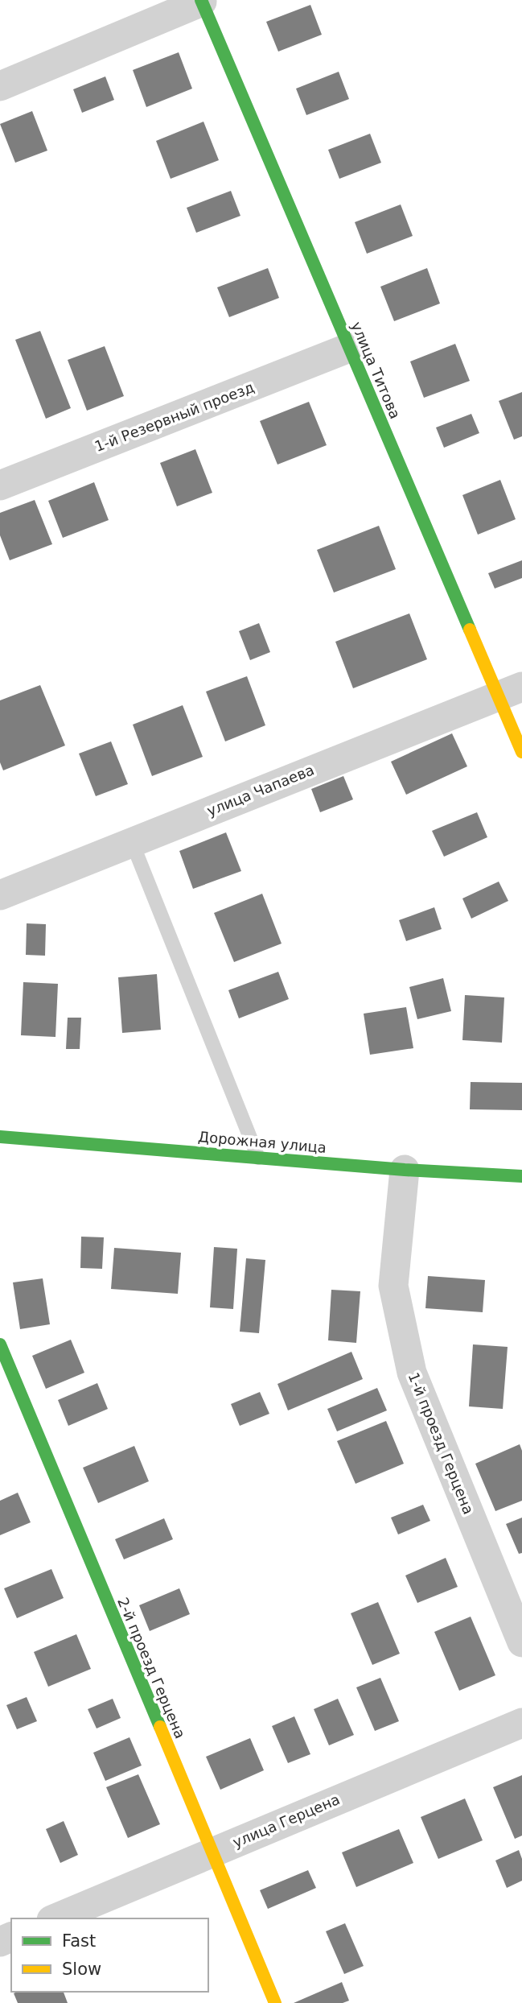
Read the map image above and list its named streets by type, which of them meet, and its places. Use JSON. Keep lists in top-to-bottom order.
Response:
{
  "streets": {
    "street": [
      "улица Титова",
      "1-й Резервный проезд",
      "улица Чапаева",
      "Дорожная улица",
      "1-й проезд Герцена",
      "2-й проезд Герцена",
      "улица Герцена"
    ]
  },
  "crossings": [
    ["улица Титова", "1-й Резервный проезд"],
    ["улица Титова", "улица Чапаева"],
    ["Дорожная улица", "1-й проезд Герцена"],
    ["2-й проезд Герцена", "улица Герцена"]
  ],
  "legend": ["Fast", "Slow"]
}
